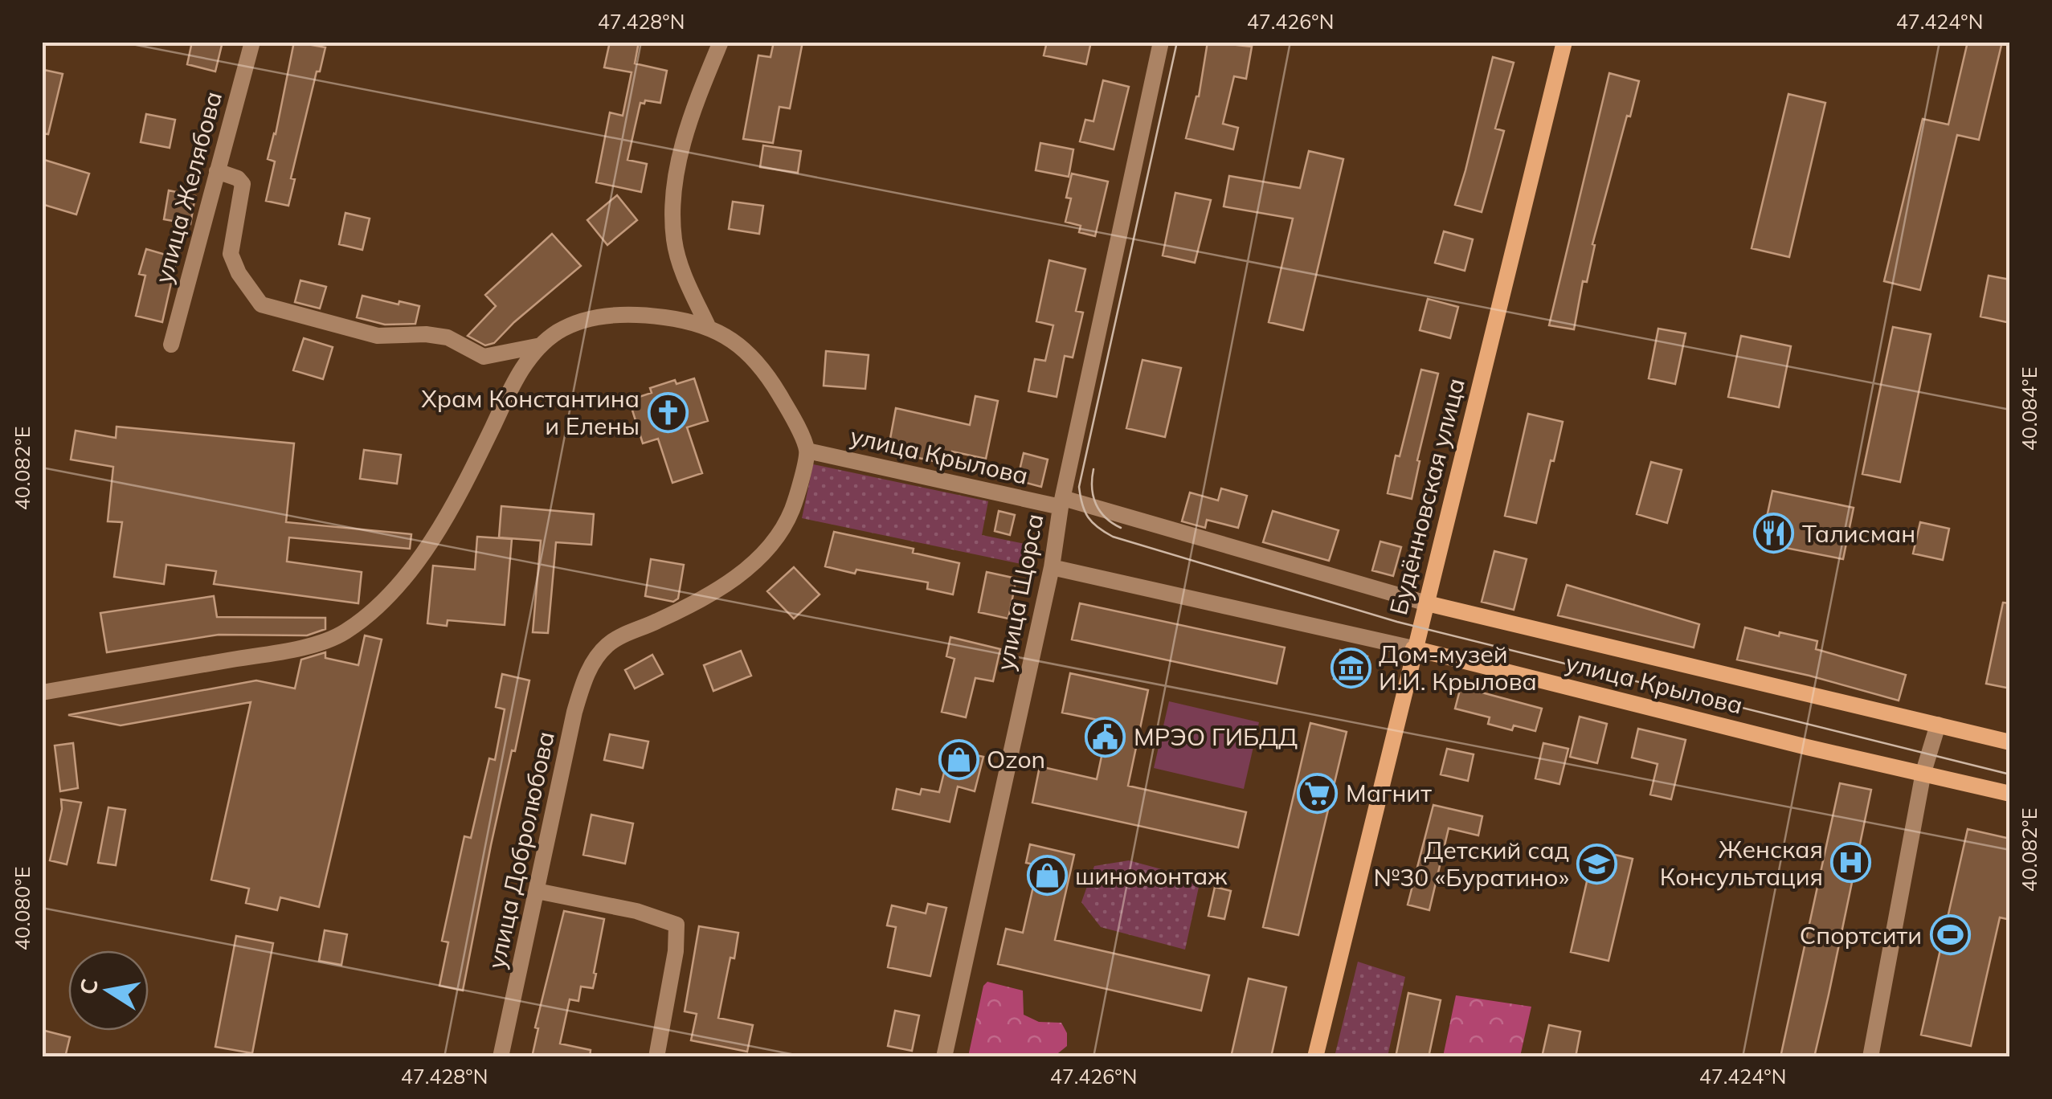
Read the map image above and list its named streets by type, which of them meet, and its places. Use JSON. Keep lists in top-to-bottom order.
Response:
{
  "streets": {
    "street": [
      "улица Желябова",
      "улица Крылова",
      "Будённовская улица",
      "улица Щорса",
      "улица Добролюбова"
    ]
  },
  "crossings": [
    ["улица Крылова", "Будённовская улица"],
    ["улица Крылова", "улица Щорса"],
    ["улица Крылова", "улица Добролюбова"]
  ],
  "places": {
    "church": ["Храм Константина и Елены"],
    "restaurant": ["Талисман"],
    "museum": ["Дом-музей И.И. Крылова"],
    "public building": ["МРЭО ГИБДД"],
    "shop": ["Ozon", "шиномонтаж"],
    "supermarket": ["Магнит"],
    "hospital": ["Женская Консультация"],
    "school or university": ["Детский сад №30 «Буратино»"],
    "sports": ["Спортсити"]
  },
  "north": "left",
  "coordinates": [
    "47.428°N",
    "47.426°N",
    "47.424°N",
    "40.084°E",
    "40.082°E",
    "40.080°E"
  ]
}
